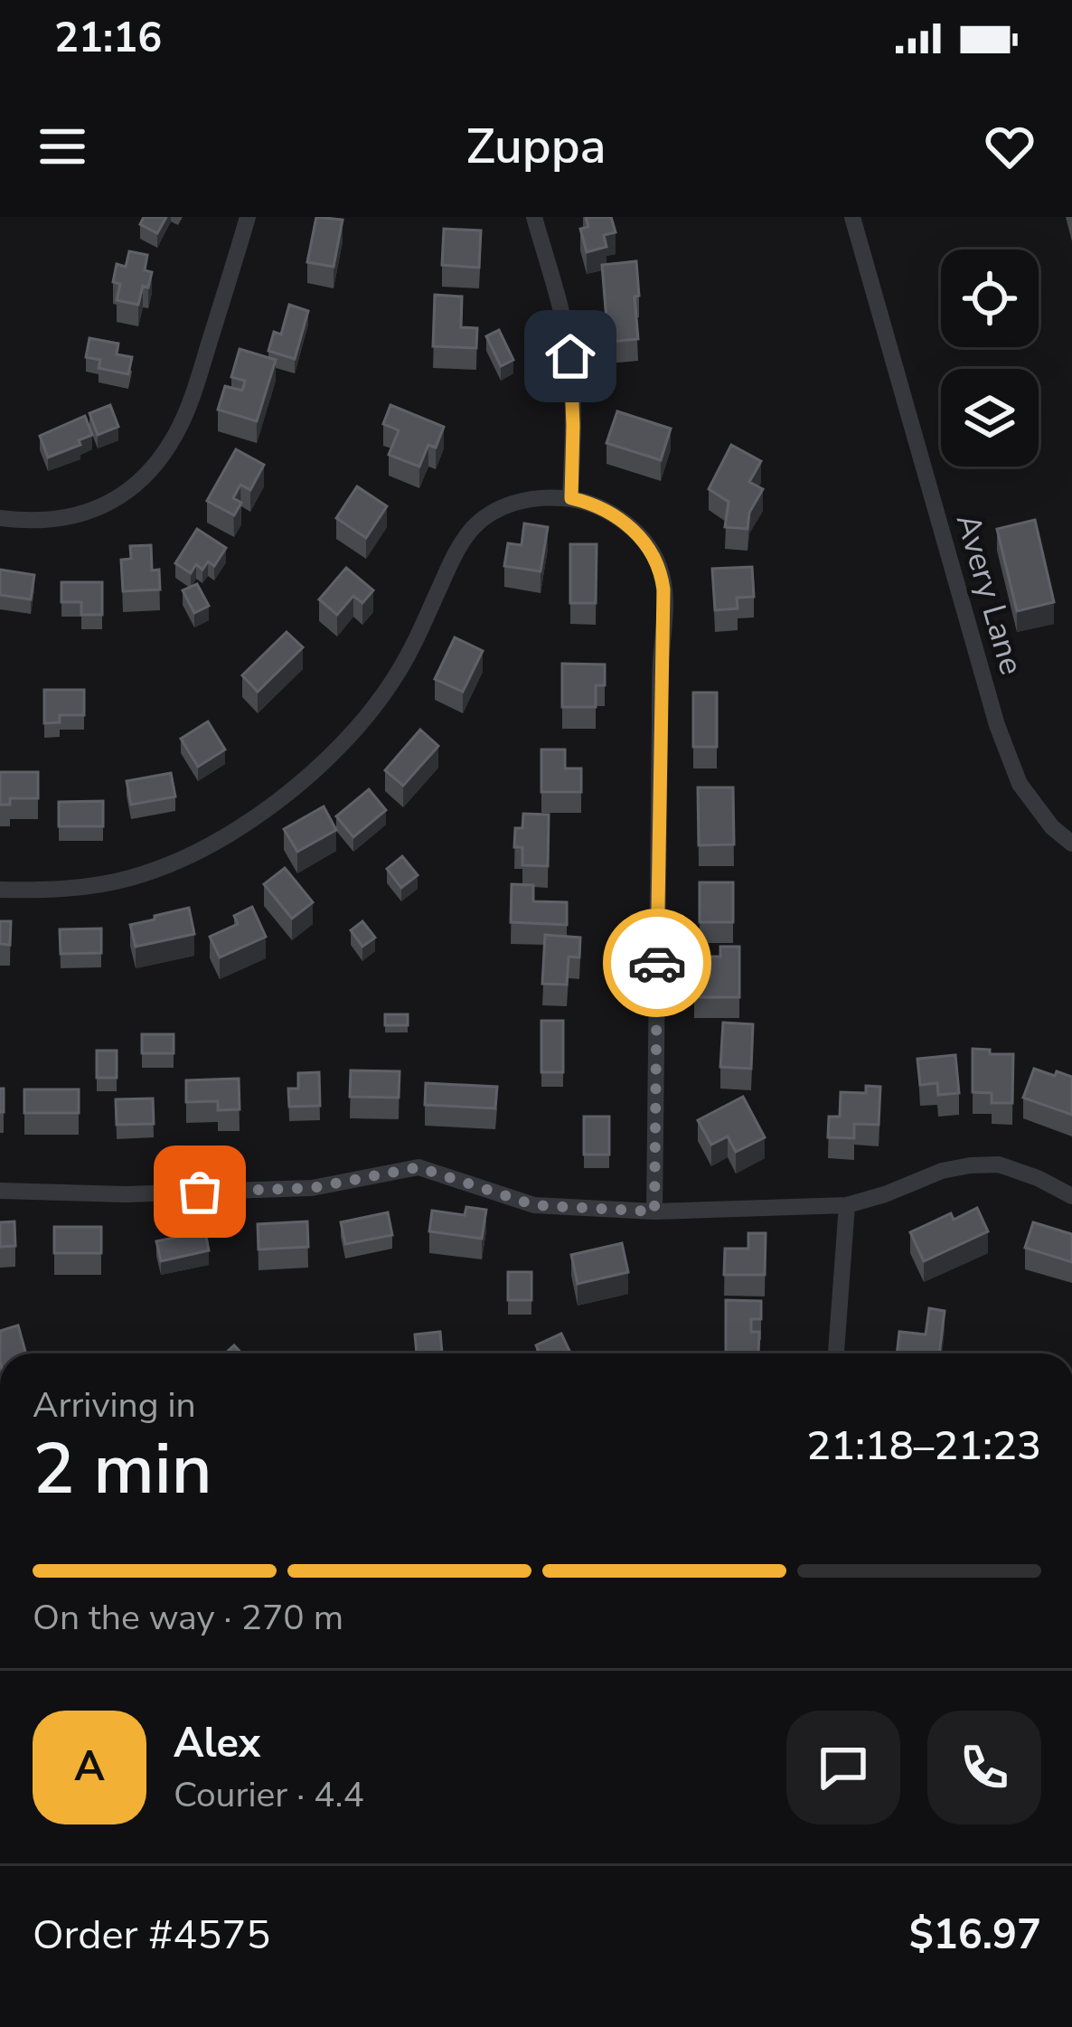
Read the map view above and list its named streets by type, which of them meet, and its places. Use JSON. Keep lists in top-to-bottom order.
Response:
{
  "streets": {
    "street": ["Avery Lane"]
  },
  "page": {
    "status": "21:16",
    "header": "Zuppa",
    "heading": ["2 min", "Arriving in", "21:18–21:23"],
    "panel": [
      "Alex",
      "Courier · 4.4",
      "Order #4575",
      "$16.97"
    ],
    "bar": "On the way · 270 m",
    "round": "A"
  }
}
